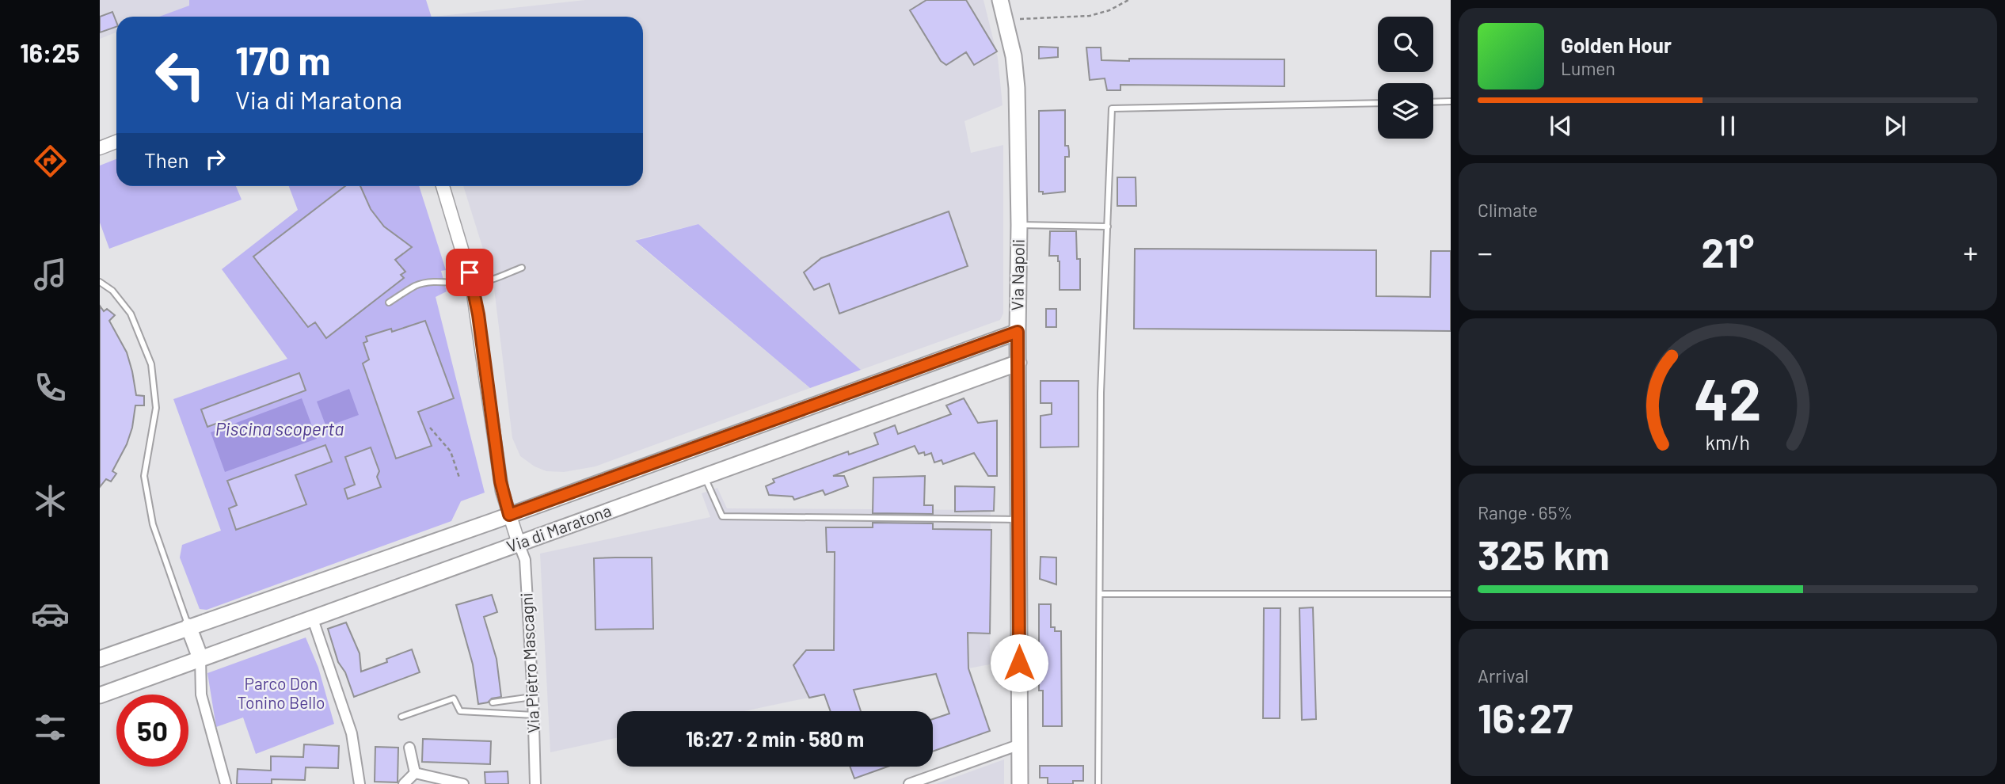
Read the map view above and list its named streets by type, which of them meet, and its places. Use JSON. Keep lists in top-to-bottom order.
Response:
{
  "streets": {
    "main road": ["Via Napoli", "Via di Maratona"],
    "street": ["Via Pietro Mascagni"]
  },
  "crossings": [
    ["Via Napoli", "Via di Maratona"],
    ["Via di Maratona", "Via Pietro Mascagni"]
  ],
  "water": ["Piscina scoperta"],
  "parks": ["Parco Don Tonino Bello"],
  "page": {
    "tabs": "16:25",
    "turn": ["170 m", "Via di Maratona"],
    "song": ["Golden Hour", "Lumen"],
    "then": "Then",
    "tile": [
      "Climate",
      ["Range · 65%", "325 km"],
      ["Arrival", "16:27"]
    ],
    "heat": ["−", "21°", "+"],
    "limit": "50",
    "trip": "16:27 · 2 min · 580 m",
    "gauge": ["42", "km/h"]
  }
}
